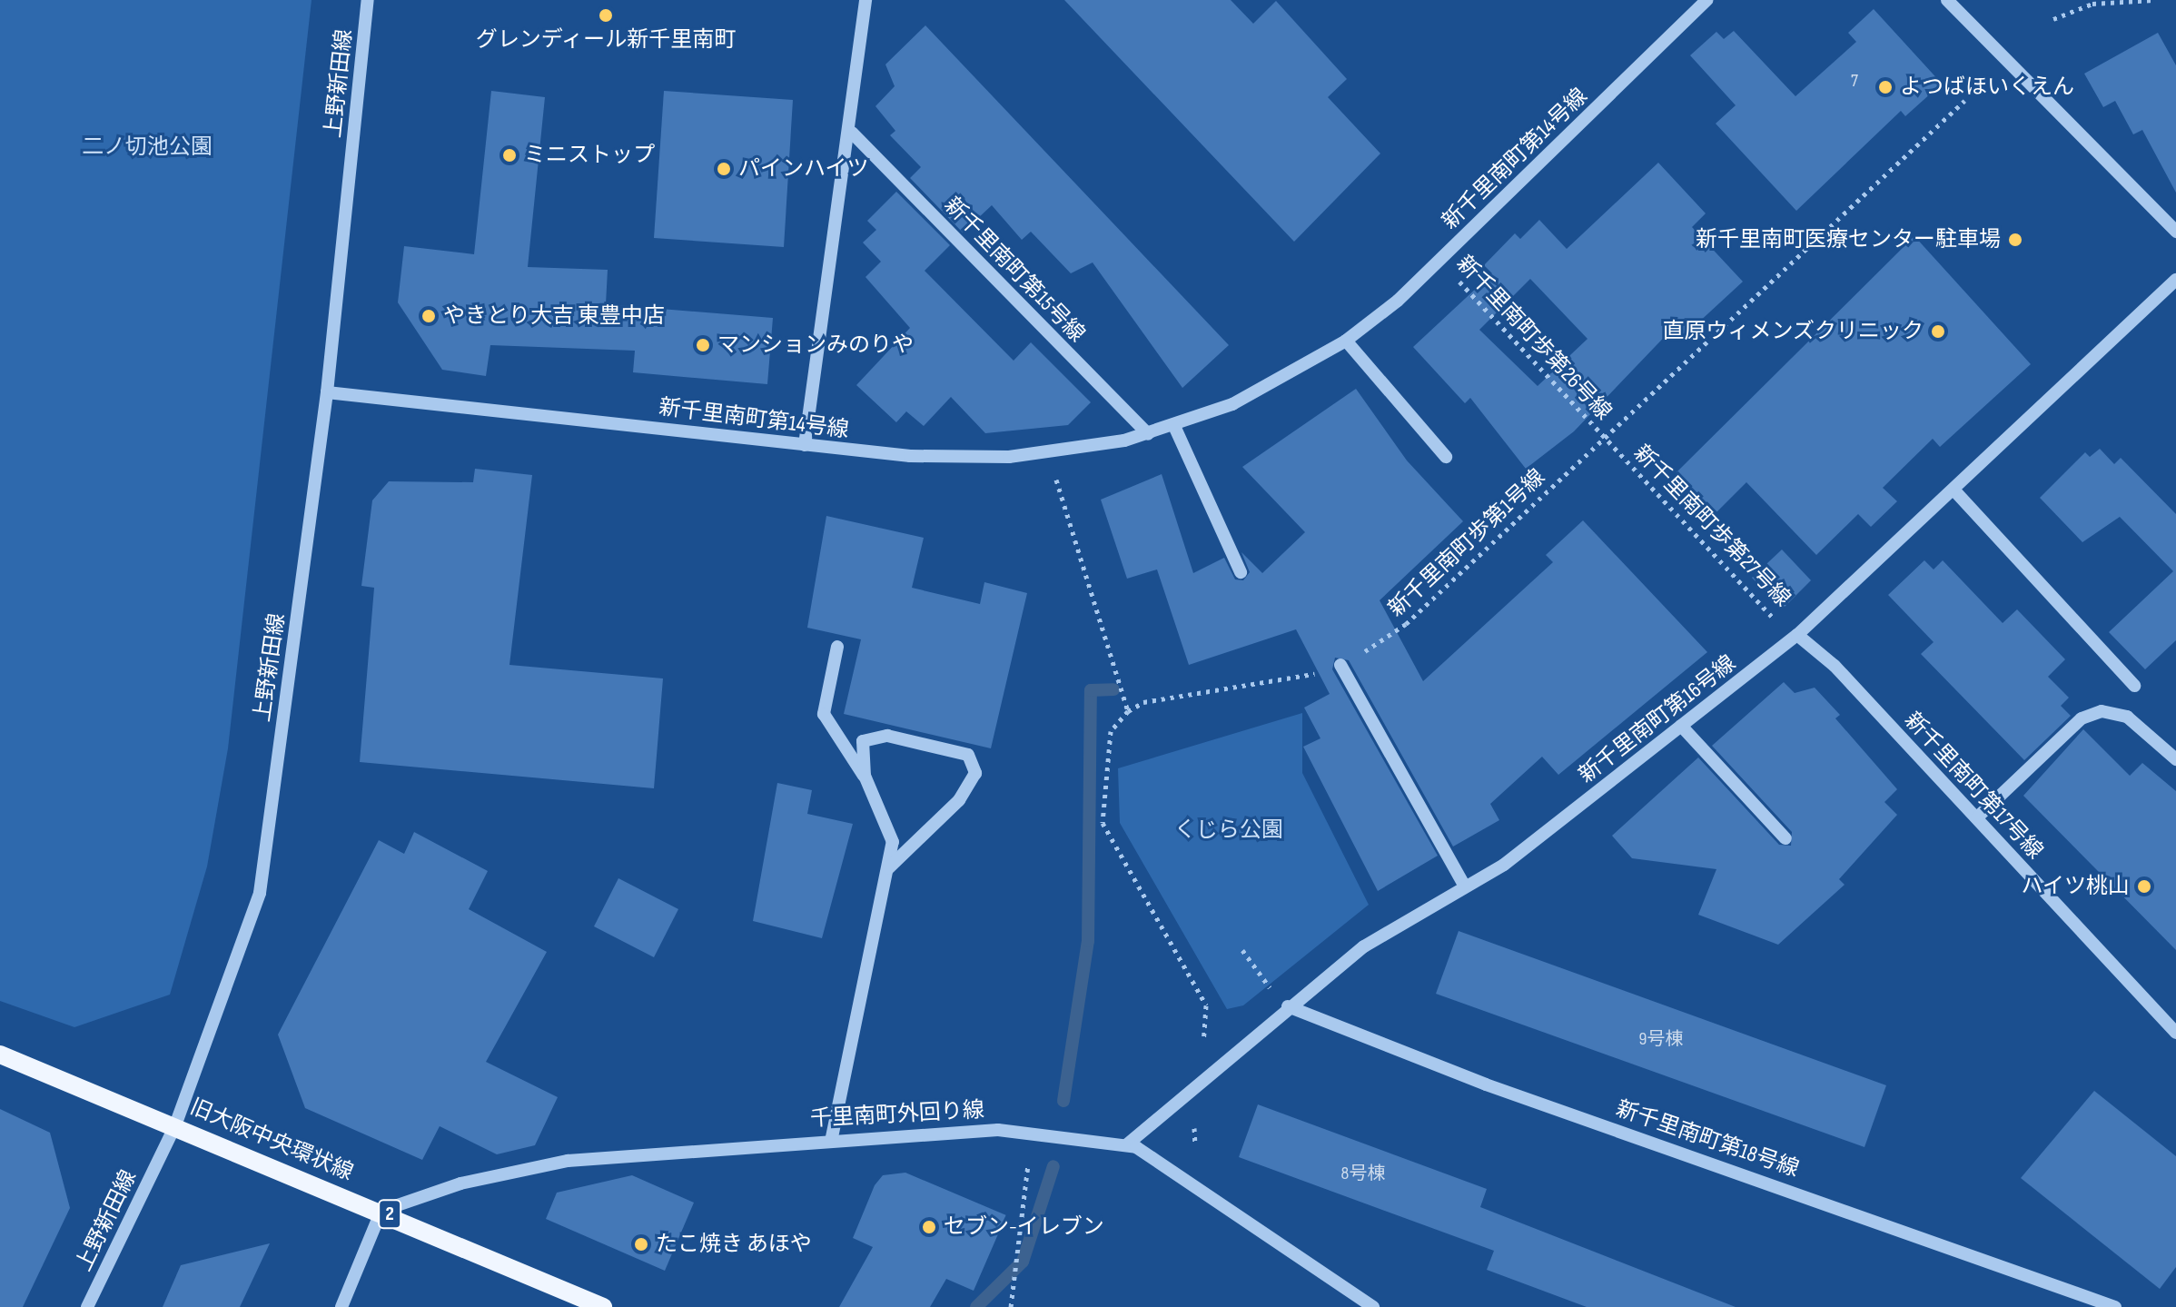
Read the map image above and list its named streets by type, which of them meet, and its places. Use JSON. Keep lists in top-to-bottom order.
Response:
{
  "streets": {
    "main road": ["旧大阪中央環状線", "2"],
    "street": [
      "上野新田線",
      "新千里南町第14号線",
      "新千里南町第15号線",
      "新千里南町第16号線",
      "新千里南町第17号線",
      "千里南町外回り線",
      "新千里南町第18号線"
    ],
    "path": ["新千里南町歩第26号線", "新千里南町歩第27号線", "新千里南町歩第1号線"]
  },
  "crossings": [
    ["上野新田線", "新千里南町第14号線"],
    ["上野新田線", "旧大阪中央環状線"],
    ["新千里南町第14号線", "新千里南町第15号線"],
    ["新千里南町第14号線", "新千里南町歩第26号線"],
    ["新千里南町歩第26号線", "新千里南町歩第27号線"],
    ["新千里南町歩第26号線", "新千里南町歩第1号線"],
    ["新千里南町歩第27号線", "新千里南町歩第1号線"],
    ["新千里南町歩第27号線", "新千里南町第16号線"],
    ["新千里南町歩第27号線", "新千里南町第17号線"],
    ["新千里南町第16号線", "新千里南町第17号線"],
    ["新千里南町第16号線", "千里南町外回り線"],
    ["新千里南町第16号線", "新千里南町第18号線"],
    ["千里南町外回り線", "旧大阪中央環状線"]
  ],
  "parks": ["二ノ切池公園", "くじら公園"],
  "places": [
    "グレンディール新千里南町",
    "よつばほいくえん",
    "ミニストップ",
    "パインハイツ",
    "新千里南町医療センター駐車場",
    "やきとり大吉 東豊中店",
    "直原ウィメンズクリニック",
    "マンションみのりや",
    "ハイツ桃山",
    "セブン-イレブン",
    "たこ焼き あほや"
  ],
  "house_numbers": ["7", "9号棟", "8号棟"]
}
